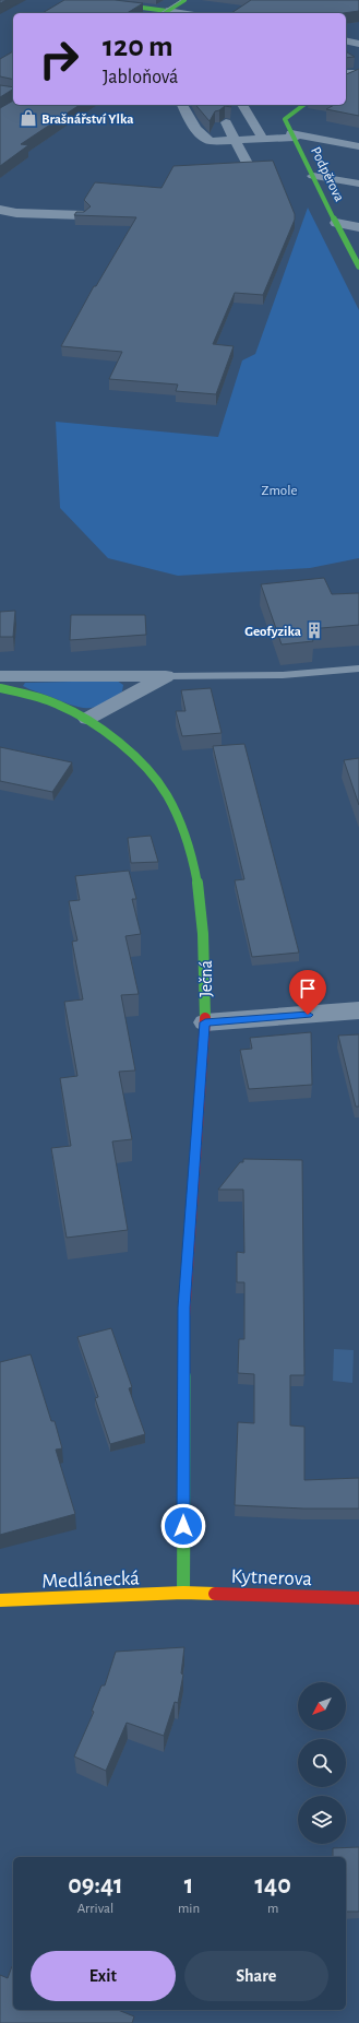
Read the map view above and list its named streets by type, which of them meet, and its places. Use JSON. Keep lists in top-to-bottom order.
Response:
{
  "streets": {
    "street": [
      "Podpěrova",
      "Ječná",
      "Kytnerova",
      "Medlánecká"
    ]
  },
  "crossings": [
    ["Ječná", "Kytnerova"],
    ["Ječná", "Medlánecká"],
    ["Kytnerova", "Medlánecká"]
  ],
  "parks": ["Zmole"],
  "places": {
    "shop": ["Brašnářství Ylka"],
    "building": ["Geofyzika"]
  },
  "north": "bottom left",
  "page": {
    "turn": ["120 m", "Jabloňová"],
    "eta": [
      "09:41",
      "Arrival",
      "1",
      "min",
      "140",
      "m"
    ],
    "buttons": ["Exit", "Share"]
  }
}
